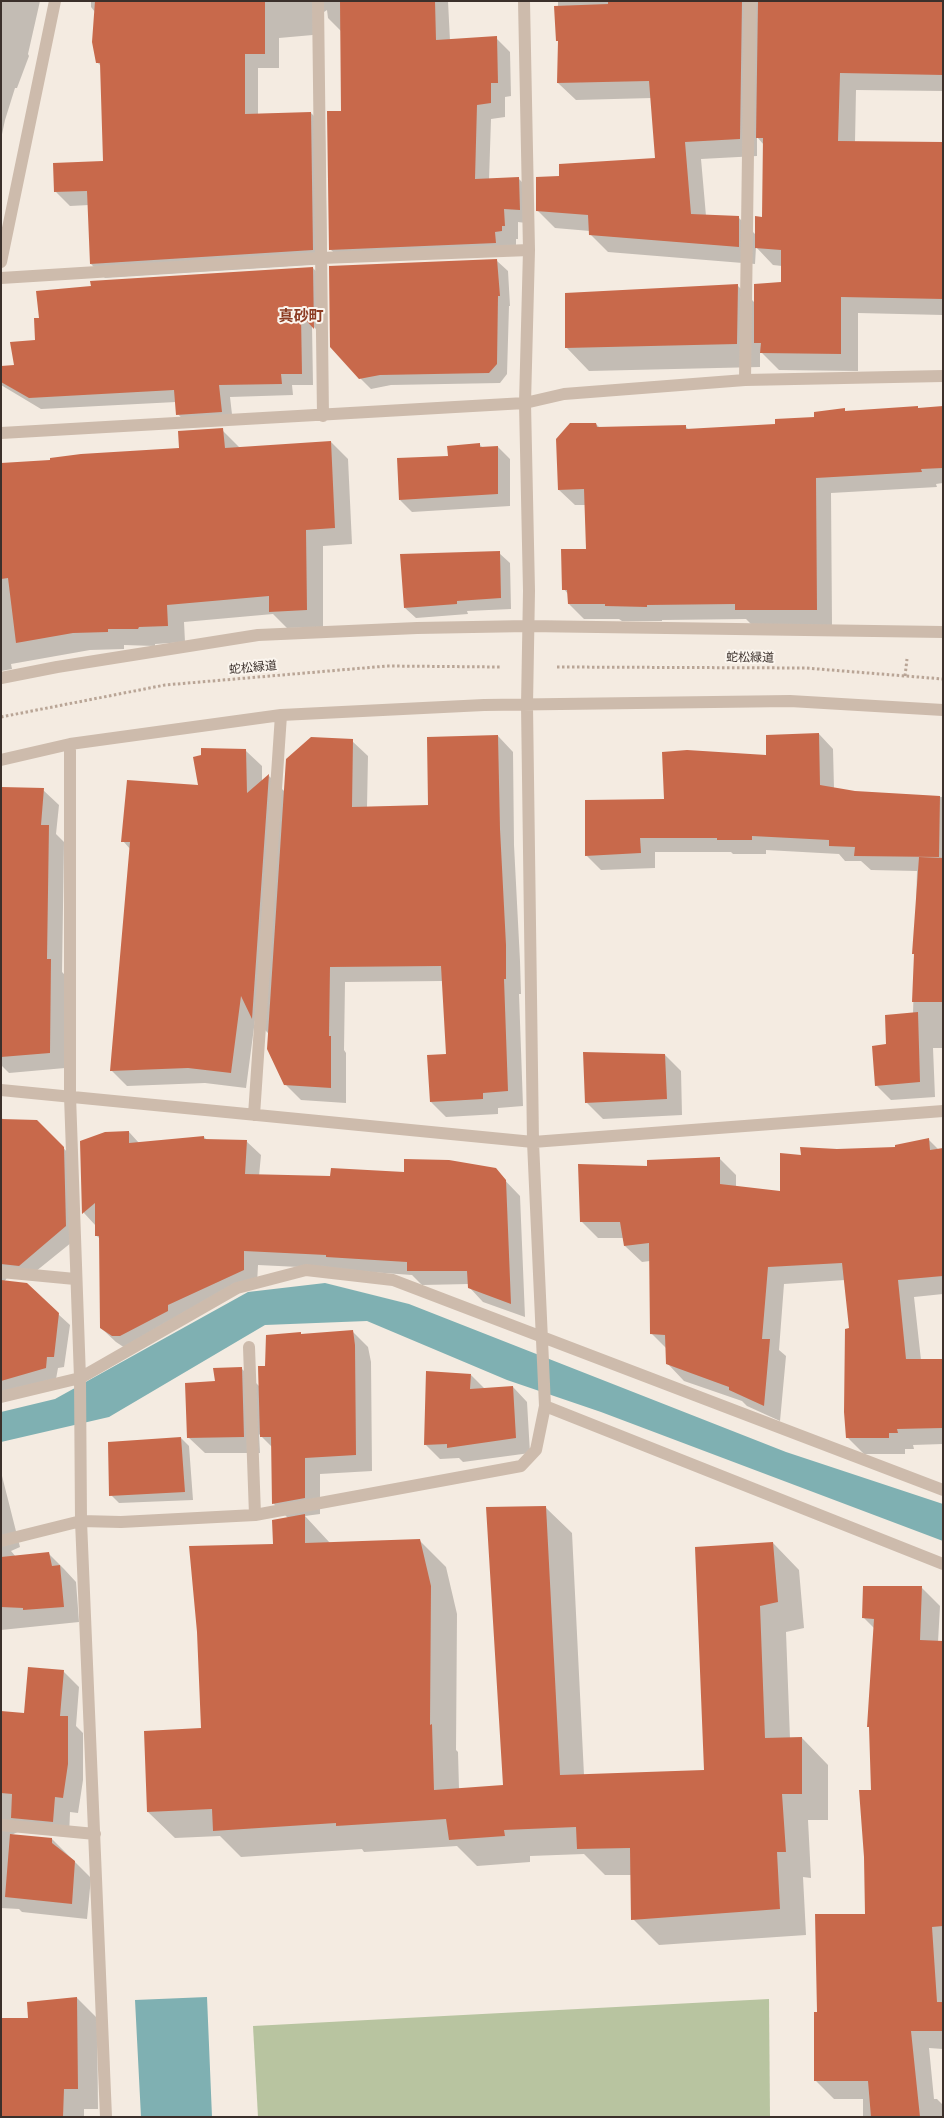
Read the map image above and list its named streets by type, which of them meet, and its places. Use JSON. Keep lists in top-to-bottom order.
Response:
{
  "streets": {
    "path": ["蛇松緑道"]
  },
  "districts": ["真砂町"]
}
